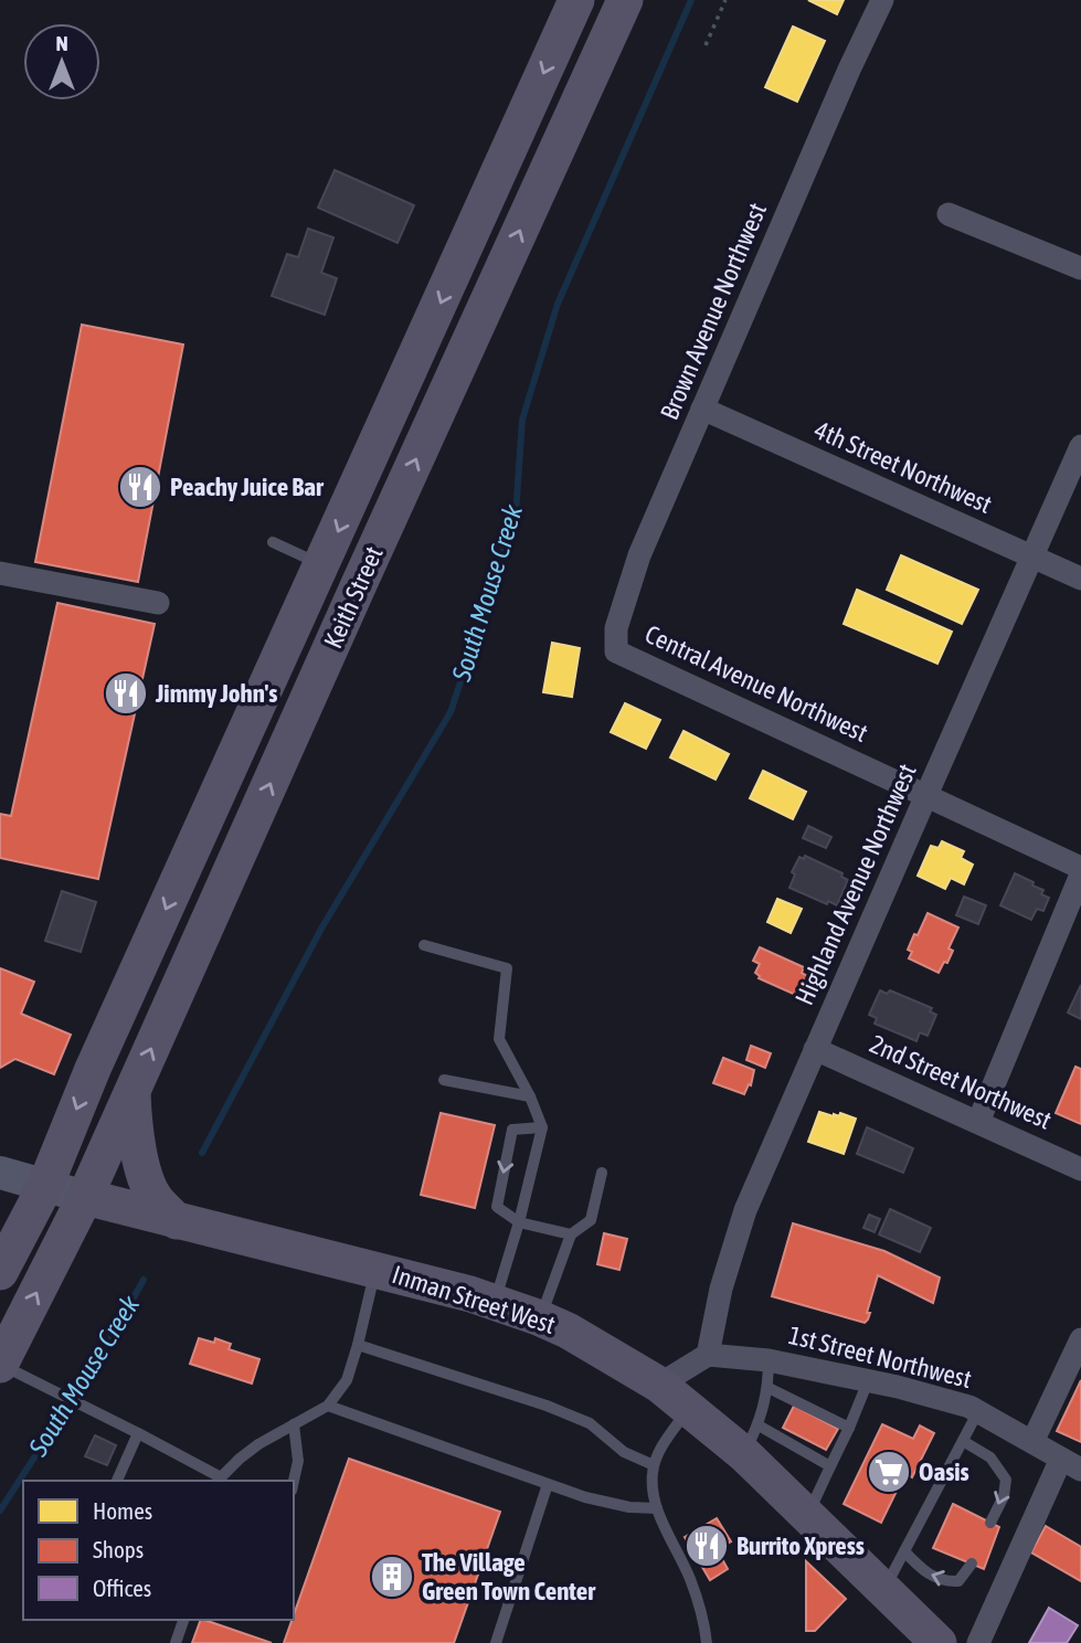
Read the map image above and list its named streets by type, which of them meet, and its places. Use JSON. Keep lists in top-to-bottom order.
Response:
{
  "streets": {
    "main road": ["Keith Street", "Inman Street West"],
    "street": [
      "Brown Avenue Northwest",
      "4th Street Northwest",
      "Central Avenue Northwest",
      "Highland Avenue Northwest",
      "2nd Street Northwest",
      "1st Street Northwest"
    ]
  },
  "crossings": [
    ["Brown Avenue Northwest", "4th Street Northwest"],
    ["Brown Avenue Northwest", "Central Avenue Northwest"],
    ["4th Street Northwest", "Highland Avenue Northwest"],
    ["Keith Street", "Inman Street West"],
    ["Central Avenue Northwest", "Highland Avenue Northwest"],
    ["Highland Avenue Northwest", "2nd Street Northwest"],
    ["Highland Avenue Northwest", "1st Street Northwest"]
  ],
  "water": ["South Mouse Creek"],
  "places": {
    "restaurant": ["Peachy Juice Bar", "Jimmy John's", "Burrito Xpress"],
    "supermarket": ["Oasis"],
    "building": ["The Village Green Town Center"]
  },
  "legend": ["Homes", "Shops", "Offices"],
  "north": "top"
}
